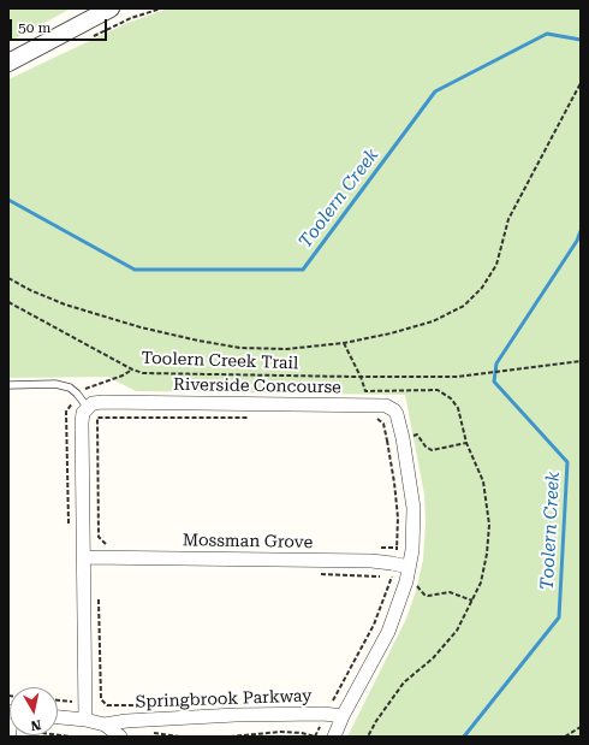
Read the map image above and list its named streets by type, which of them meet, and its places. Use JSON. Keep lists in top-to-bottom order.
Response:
{
  "streets": {
    "street": ["Riverside Concourse", "Mossman Grove", "Springbrook Parkway"],
    "path": ["Toolern Creek Trail"]
  },
  "crossings": [
    ["Riverside Concourse", "Mossman Grove"],
    ["Riverside Concourse", "Springbrook Parkway"]
  ],
  "water": ["Toolern Creek"],
  "scale_bar": "50 m",
  "north": "bottom"
}
